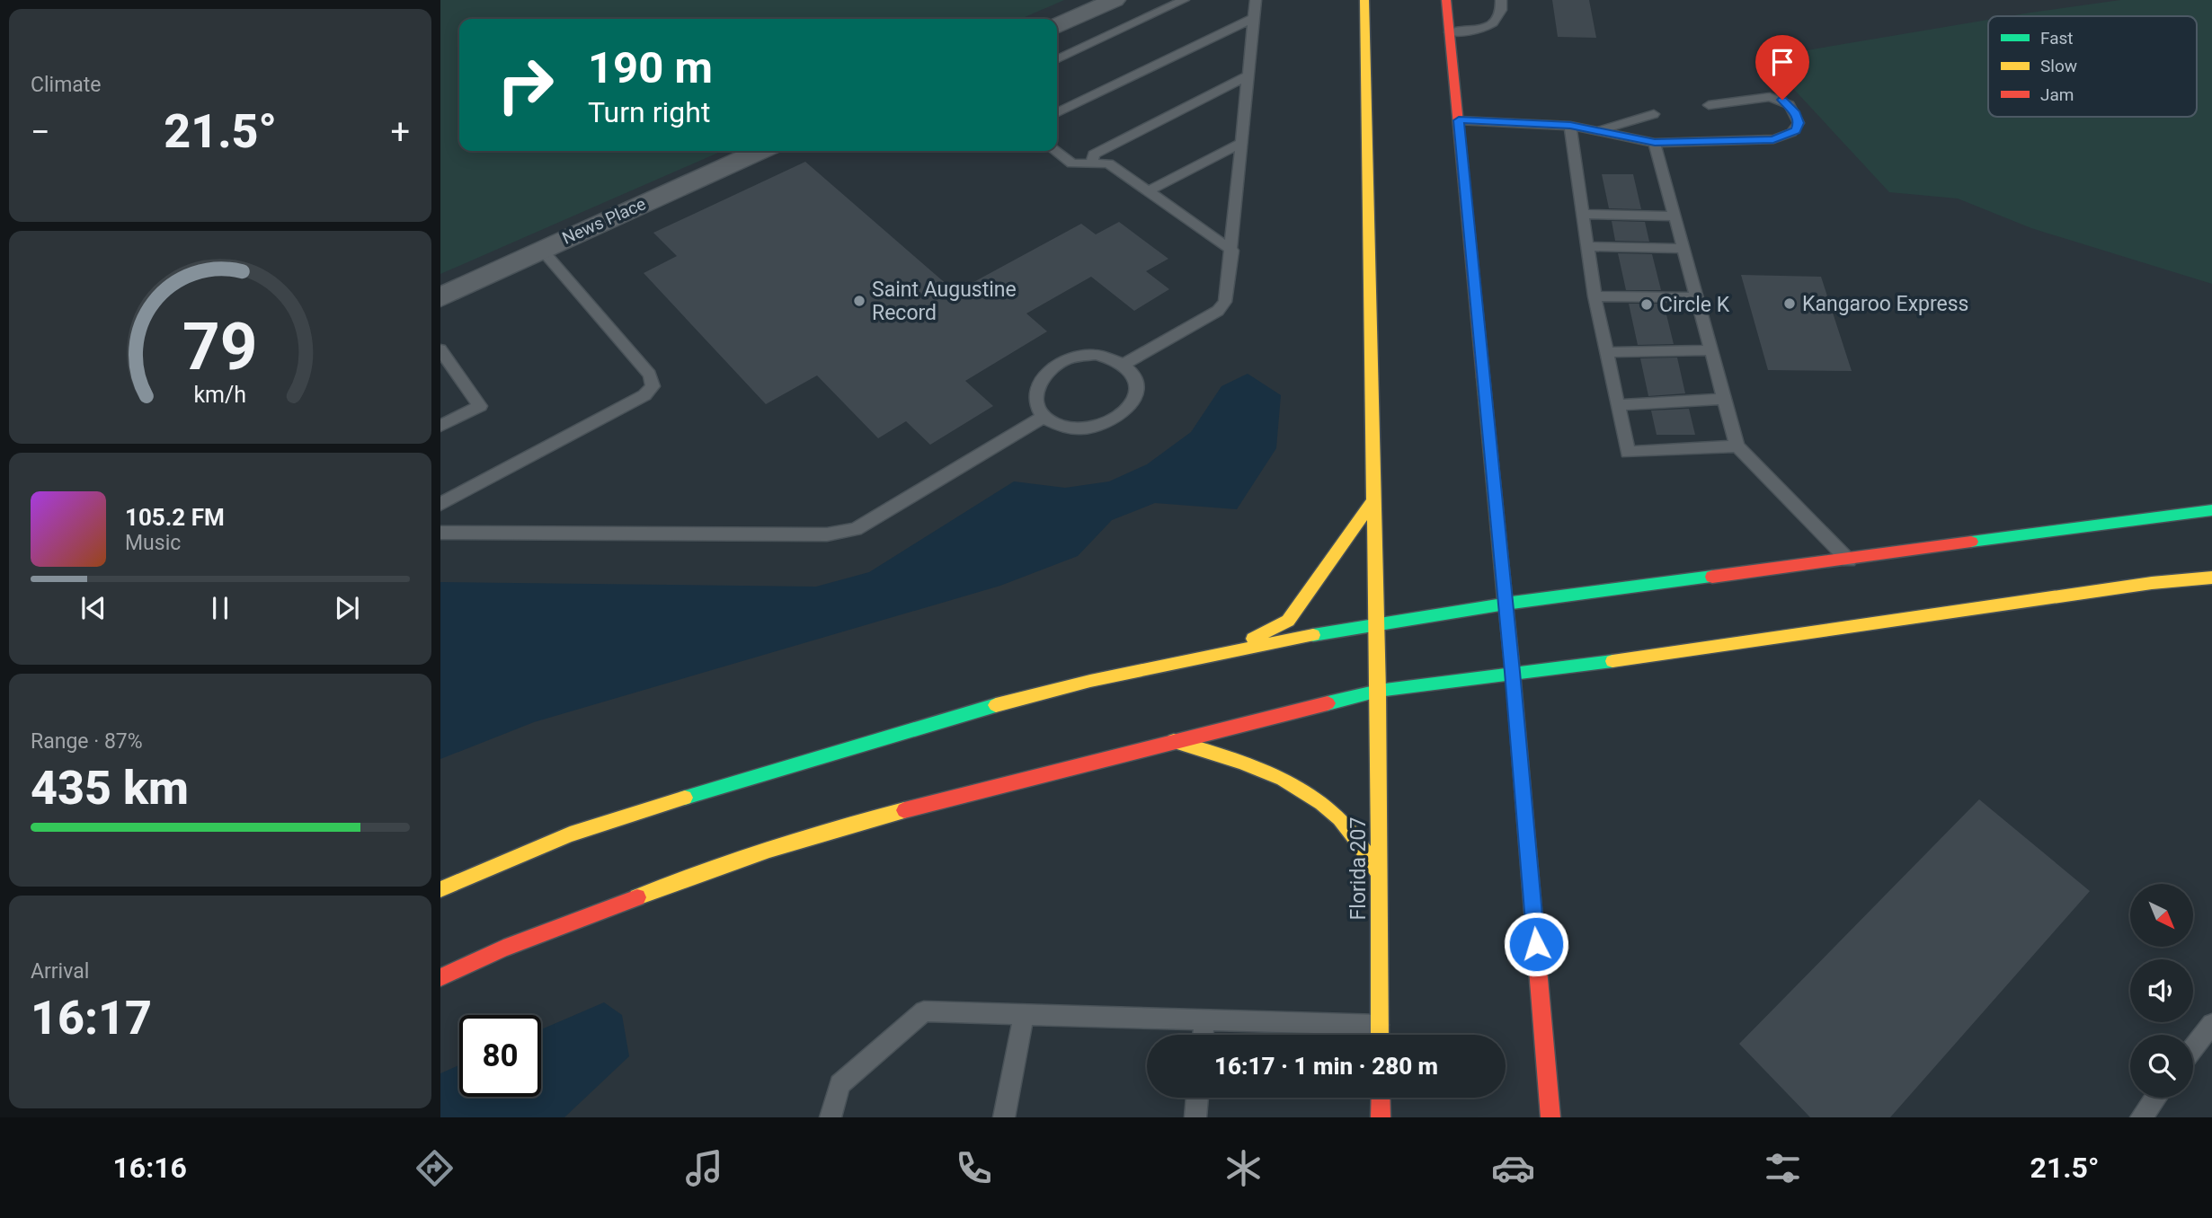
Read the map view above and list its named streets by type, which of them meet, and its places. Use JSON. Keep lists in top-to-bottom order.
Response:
{
  "streets": {
    "main road": ["Florida 207"],
    "street": ["News Place"]
  },
  "places": ["Saint Augustine Record", "Kangaroo Express", "Circle K"],
  "legend": ["Fast", "Slow", "Jam"],
  "north": "bottom right",
  "page": {
    "tile": [
      "Climate",
      ["Range · 87%", "435 km"],
      ["Arrival", "16:17"]
    ],
    "turn": ["190 m", "Turn right"],
    "heat": ["−", "21.5°", "+"],
    "song": ["105.2 FM", "Music"],
    "limit": "80",
    "trip": "16:17 · 1 min · 280 m",
    "tabs": ["16:16", "21.5°"],
    "gauge": ["79", "km/h"]
  }
}
